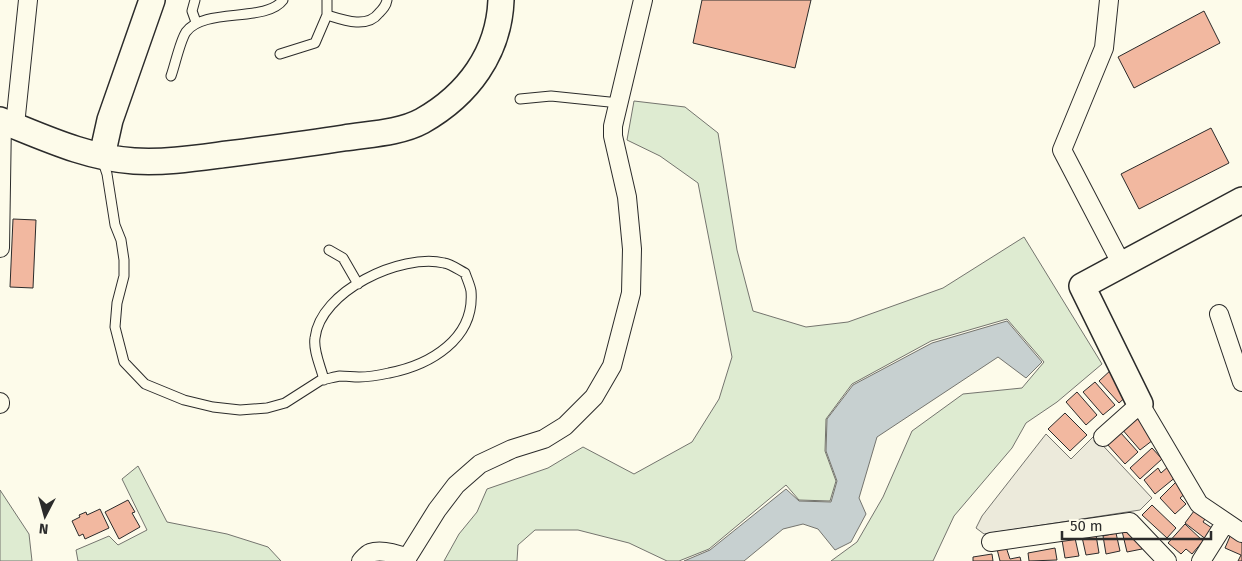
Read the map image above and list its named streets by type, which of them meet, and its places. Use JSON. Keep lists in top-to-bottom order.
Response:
{
  "scale_bar": "50 m",
  "north": "bottom"
}
